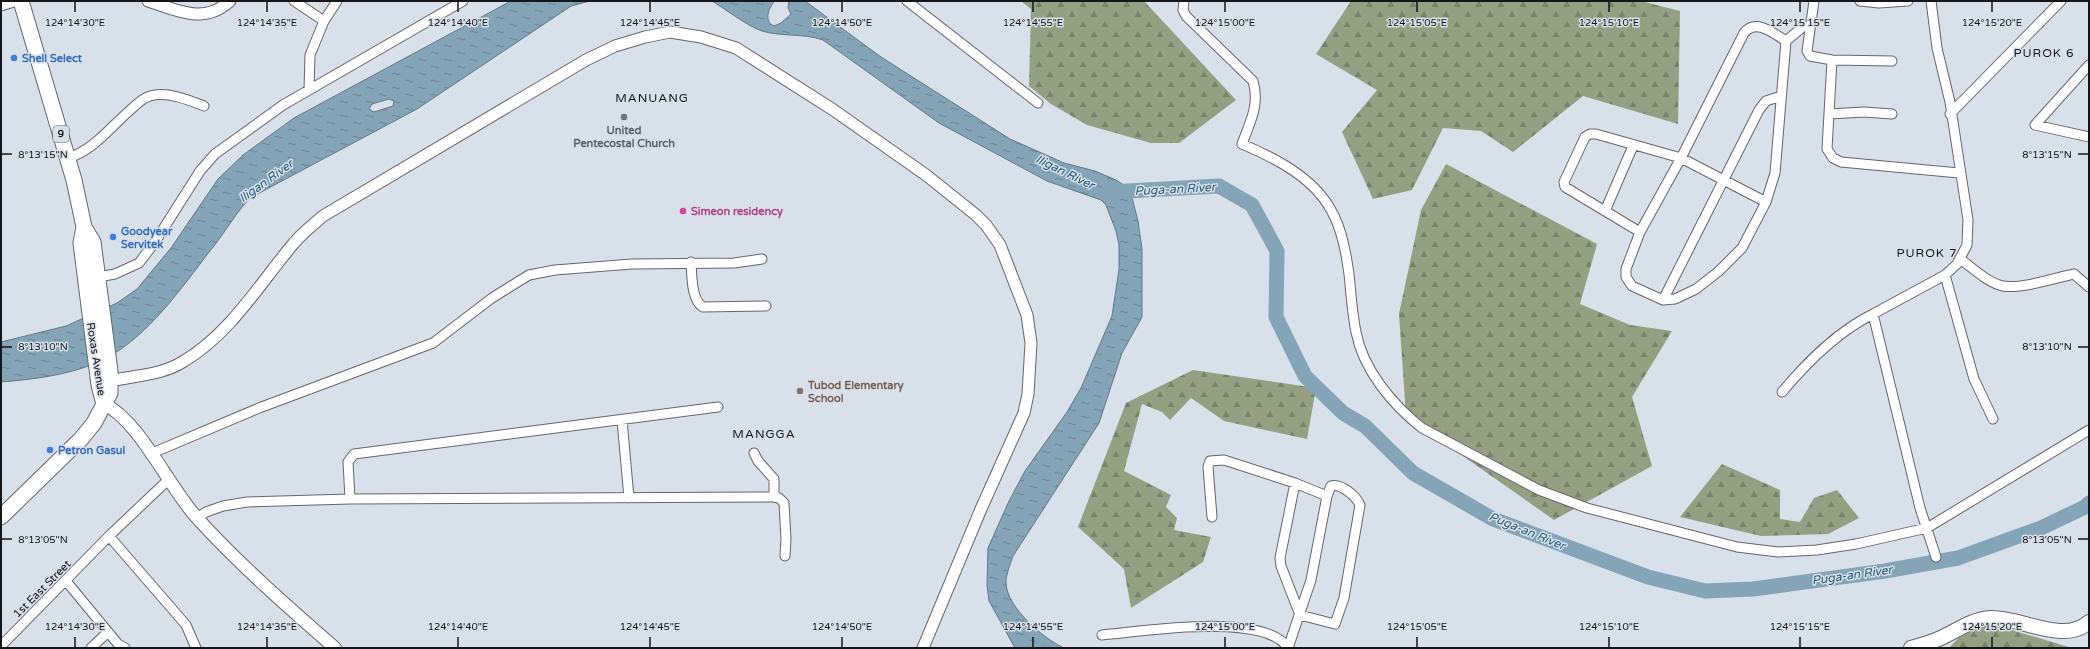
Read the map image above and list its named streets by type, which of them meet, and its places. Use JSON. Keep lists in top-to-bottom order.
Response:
{
  "streets": {
    "highway": ["9", "Roxas Avenue"],
    "street": ["1st East Street"]
  },
  "crossings": [
    ["9", "Roxas Avenue"]
  ],
  "districts": [
    "PUROK 6",
    "MANUANG",
    "PUROK 7",
    "MANGGA"
  ],
  "water": ["Iligan River", "Puga-an River"],
  "places": [
    "Shell Select",
    "United Pentecostal Church",
    "Simeon residency",
    "Goodyear Servitek",
    "Tubod Elementary School",
    "Petron Gasul"
  ],
  "coordinates": [
    "124°14'30\"E",
    "124°14'35\"E",
    "124°14'40\"E",
    "124°14'45\"E",
    "124°14'50\"E",
    "124°14'55\"E",
    "124°15'00\"E",
    "124°15'05\"E",
    "124°15'10\"E",
    "124°15'15\"E",
    "124°15'20\"E",
    "8°13'15\"N",
    "8°13'10\"N",
    "8°13'05\"N"
  ]
}
